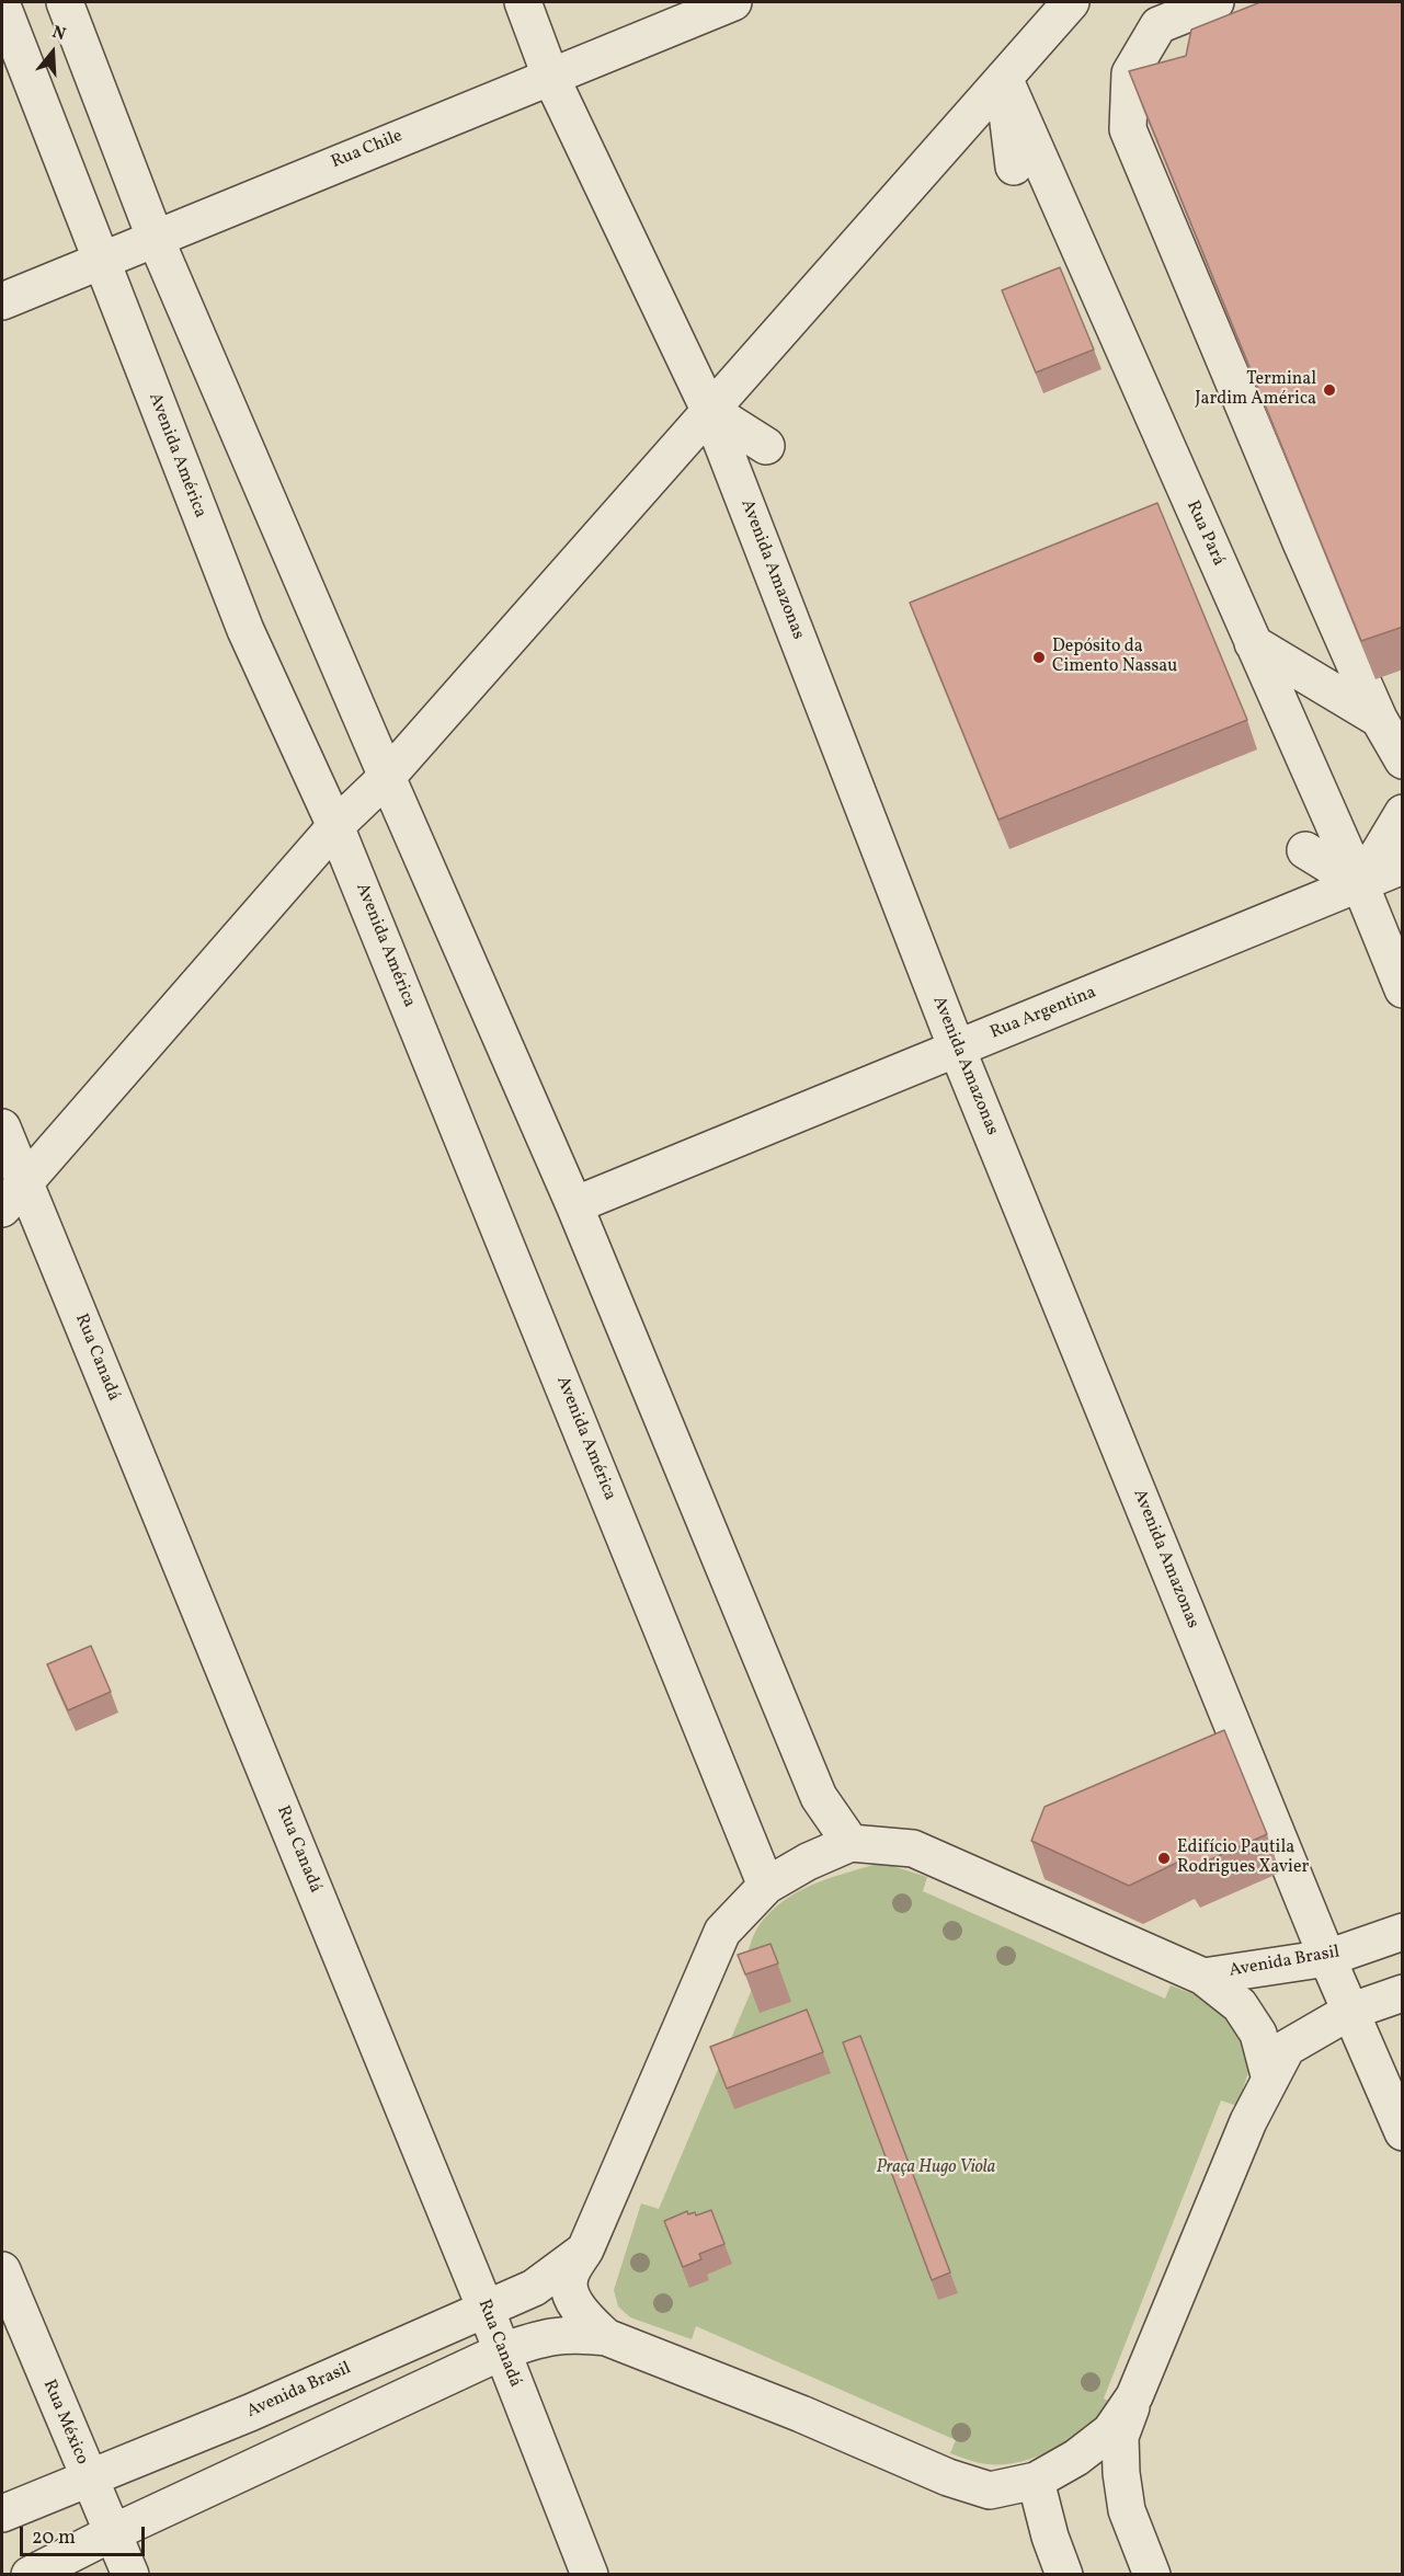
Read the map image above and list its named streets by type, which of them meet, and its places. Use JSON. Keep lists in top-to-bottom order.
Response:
{
  "streets": {
    "street": [
      "Rua Chile",
      "Avenida América",
      "Rua Pará",
      "Avenida Amazonas",
      "Rua Argentina",
      "Rua Canadá",
      "Avenida Brasil",
      "Rua México"
    ]
  },
  "crossings": [
    ["Rua Chile", "Avenida América"],
    ["Rua Chile", "Avenida Amazonas"],
    ["Rua Pará", "Rua Argentina"],
    ["Avenida Amazonas", "Rua Argentina"],
    ["Avenida Amazonas", "Avenida Brasil"],
    ["Rua Canadá", "Avenida Brasil"],
    ["Avenida Brasil", "Rua México"]
  ],
  "parks": ["Praça Hugo Viola"],
  "places": ["Terminal Jardim América", "Depósito da Cimento Nassau", "Edifício Pautila Rodrigues Xavier"],
  "scale_bar": "20 m",
  "north": "top"
}
